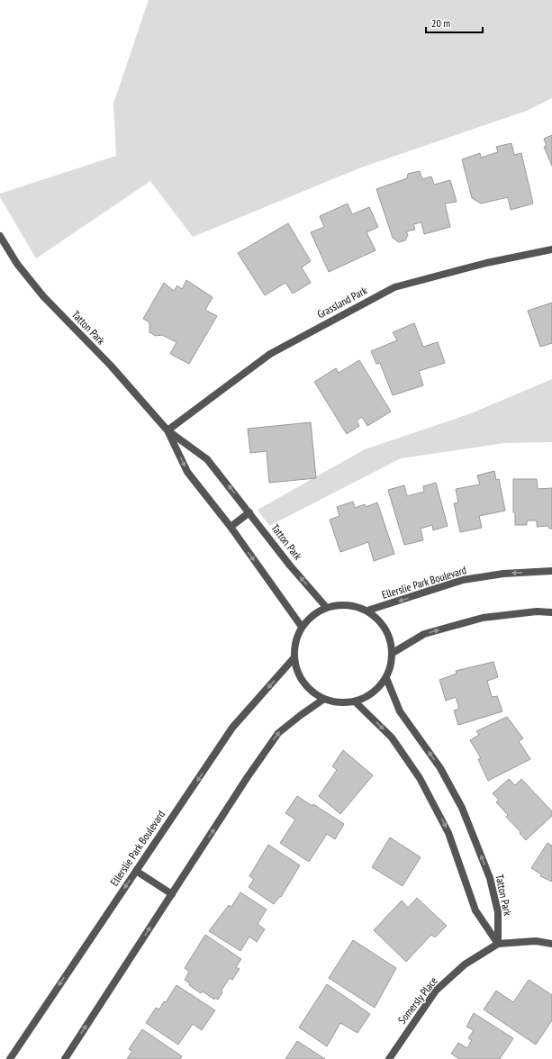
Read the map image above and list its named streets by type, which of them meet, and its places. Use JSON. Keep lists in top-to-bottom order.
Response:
{
  "streets": {
    "street": [
      "Grassland Park",
      "Tatton Park",
      "Ellerslie Park Boulevard",
      "Somersly Place"
    ]
  },
  "crossings": [
    ["Grassland Park", "Tatton Park"],
    ["Tatton Park", "Ellerslie Park Boulevard"],
    ["Tatton Park", "Somersly Place"]
  ],
  "scale_bar": "20 m"
}
